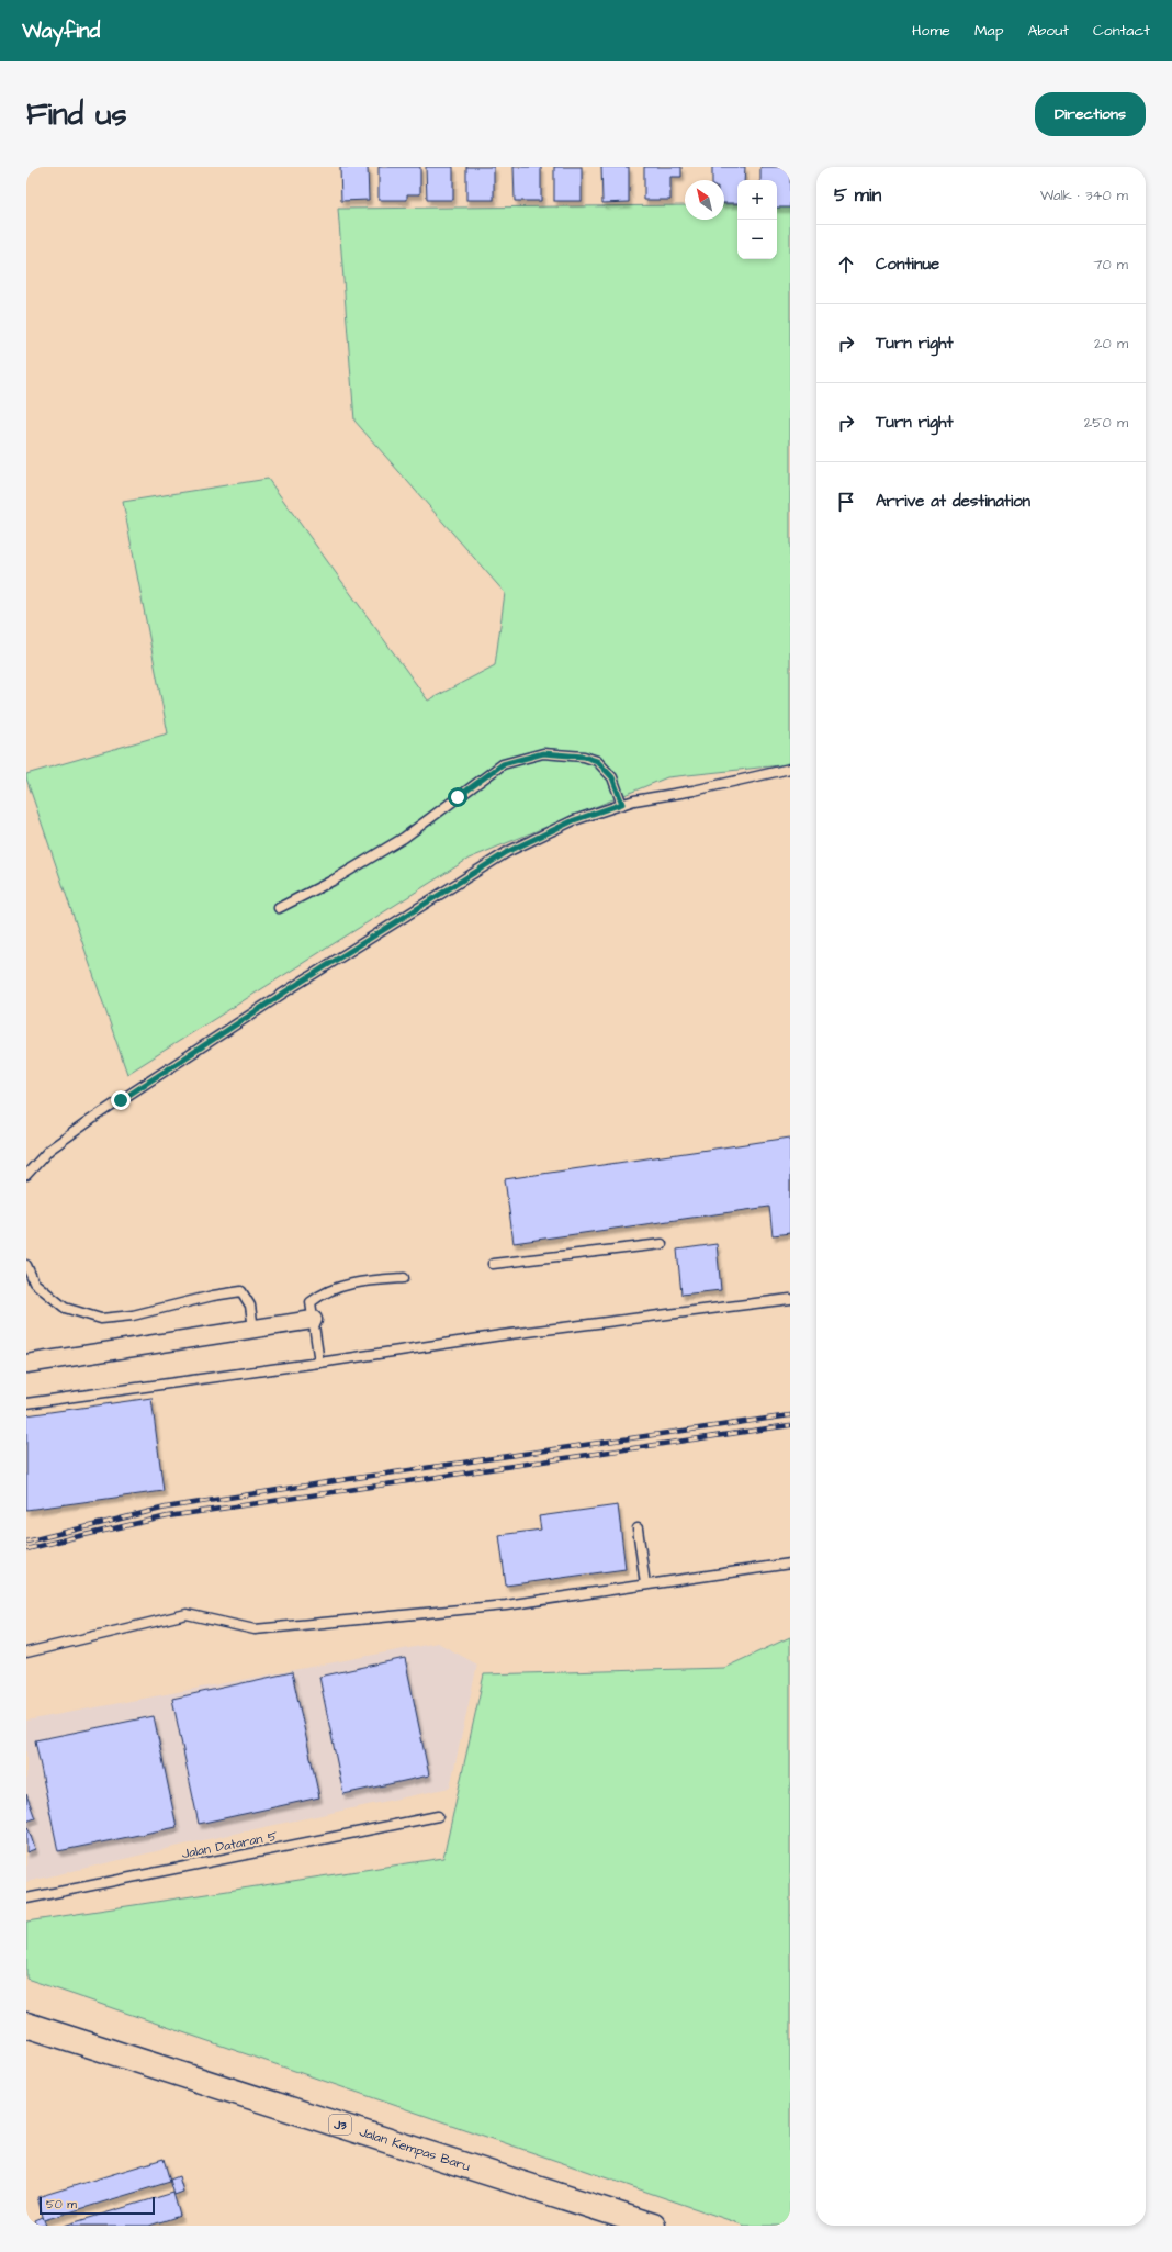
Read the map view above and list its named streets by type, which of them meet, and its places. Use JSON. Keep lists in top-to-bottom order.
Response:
{
  "streets": {
    "main road": ["J3", "Jalan Kempas Baru"],
    "lane": ["Jalan Dataran 5"]
  },
  "scale_bar": "50 m",
  "north": "top left",
  "page": {
    "header": "Wayfind",
    "nav": [
      "Home",
      "Map",
      "About",
      "Contact"
    ],
    "buttons": "Directions",
    "title": "Find us",
    "heading": ["5 min", "Walk · 340 m"],
    "map_buttons": ["+", "−"],
    "list": [
      ["Continue", "70 m"],
      ["Turn right", "20 m"],
      ["Turn right", "250 m"],
      "Arrive at destination"
    ],
    "scale": "50 m"
  }
}
